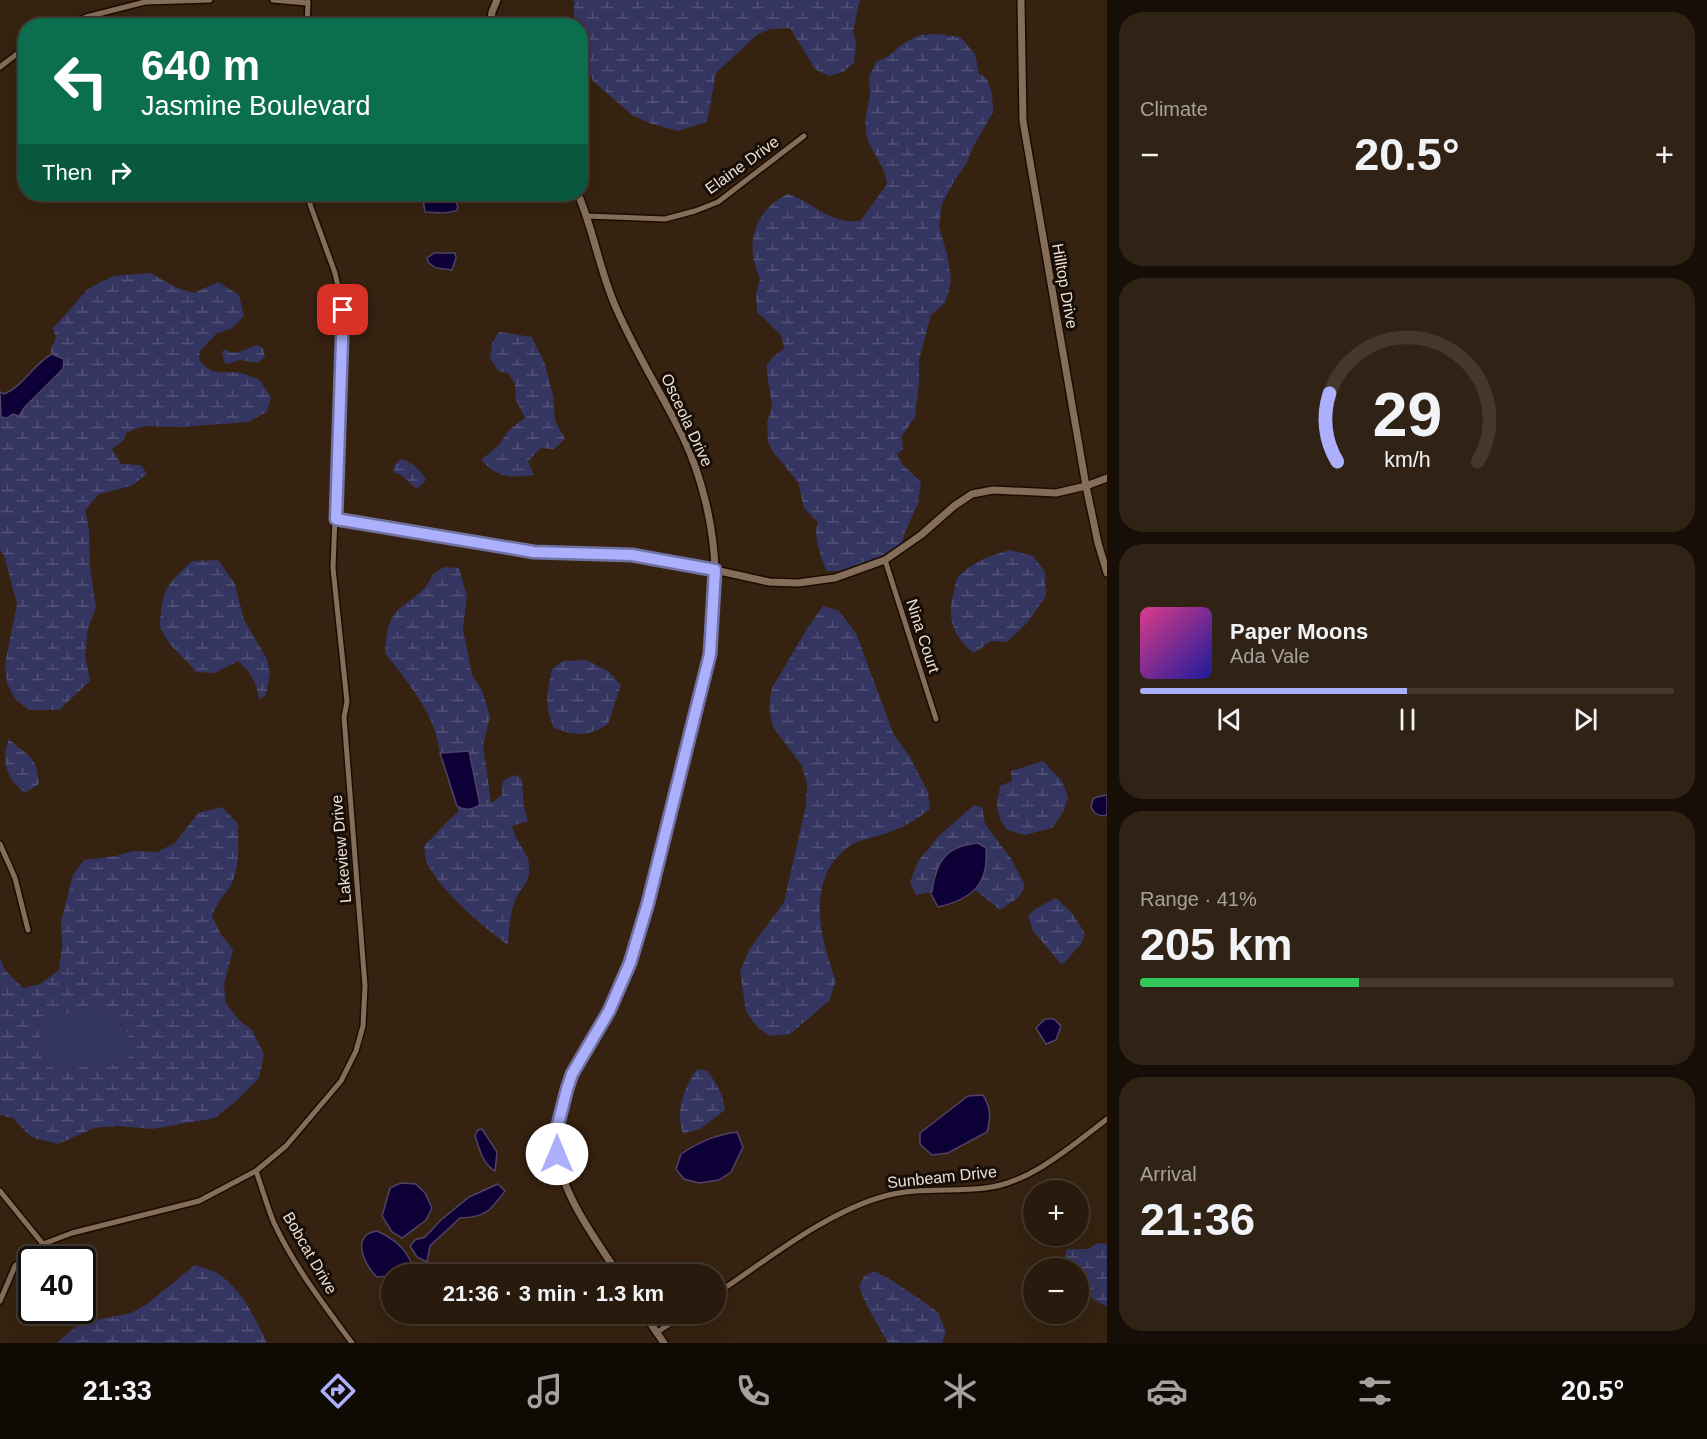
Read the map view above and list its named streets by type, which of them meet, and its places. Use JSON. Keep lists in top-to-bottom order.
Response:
{
  "streets": {
    "street": [
      "Elaine Drive",
      "Hilltop Drive",
      "Osceola Drive",
      "Nina Court",
      "Lakeview Drive",
      "Sunbeam Drive",
      "Bobcat Drive"
    ]
  },
  "crossings": [
    ["Elaine Drive", "Osceola Drive"],
    ["Lakeview Drive", "Bobcat Drive"]
  ],
  "page": {
    "tile": [
      "Climate",
      ["Range · 41%", "205 km"],
      ["Arrival", "21:36"]
    ],
    "turn": ["640 m", "Jasmine Boulevard"],
    "heat": ["−", "20.5°", "+"],
    "then": "Then",
    "song": ["Paper Moons", "Ada Vale"],
    "map_buttons": ["+", "−"],
    "limit": "40",
    "trip": "21:36 · 3 min · 1.3 km",
    "tabs": ["21:33", "20.5°"],
    "gauge": ["29", "km/h"]
  }
}
